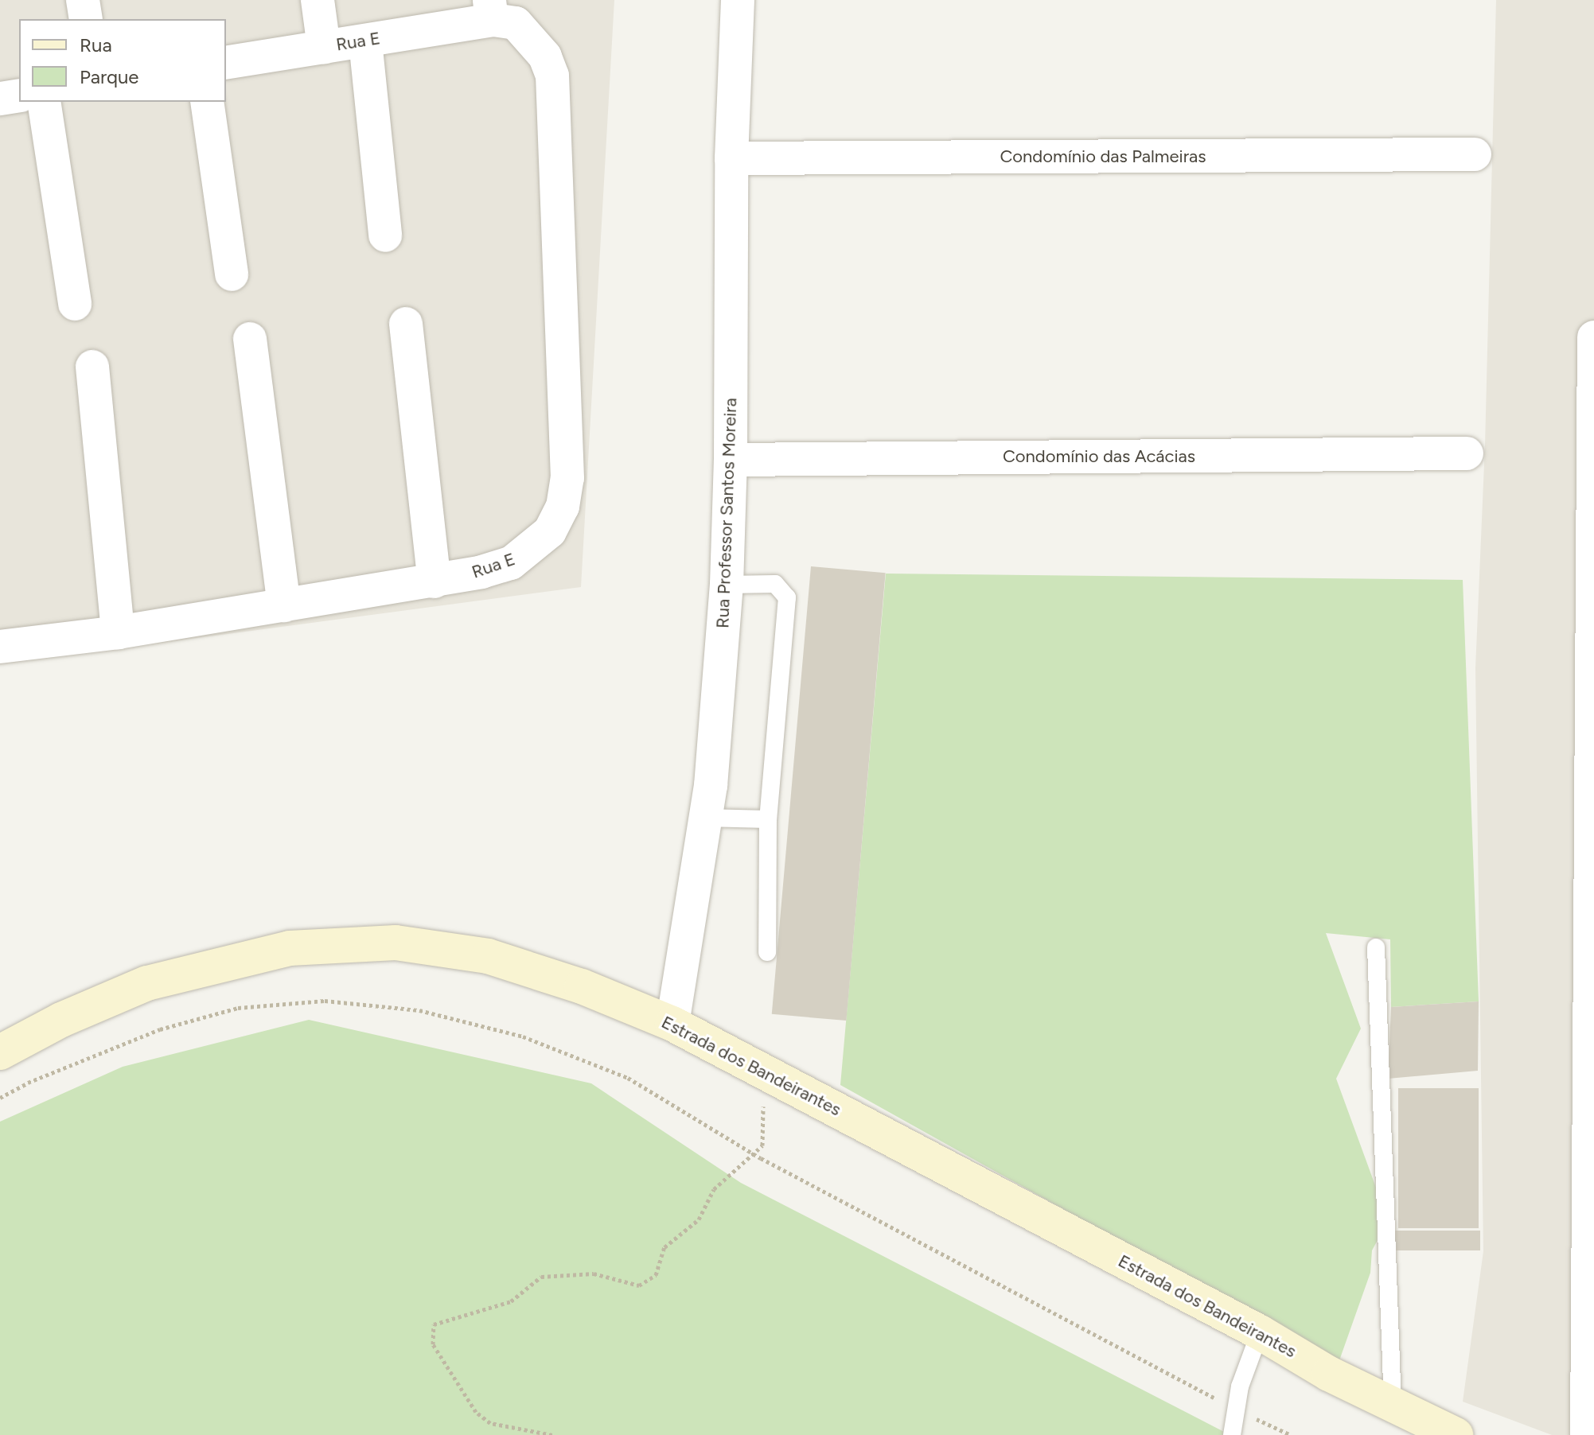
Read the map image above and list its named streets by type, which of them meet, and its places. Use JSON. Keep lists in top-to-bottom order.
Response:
{
  "streets": {
    "main road": ["Estrada dos Bandeirantes"],
    "street": [
      "Rua E",
      "Condomínio das Palmeiras",
      "Condomínio das Acácias",
      "Rua Professor Santos Moreira"
    ]
  },
  "crossings": [
    ["Condomínio das Palmeiras", "Rua Professor Santos Moreira"],
    ["Condomínio das Acácias", "Rua Professor Santos Moreira"],
    ["Rua Professor Santos Moreira", "Estrada dos Bandeirantes"]
  ],
  "legend": ["Rua", "Parque"]
}
